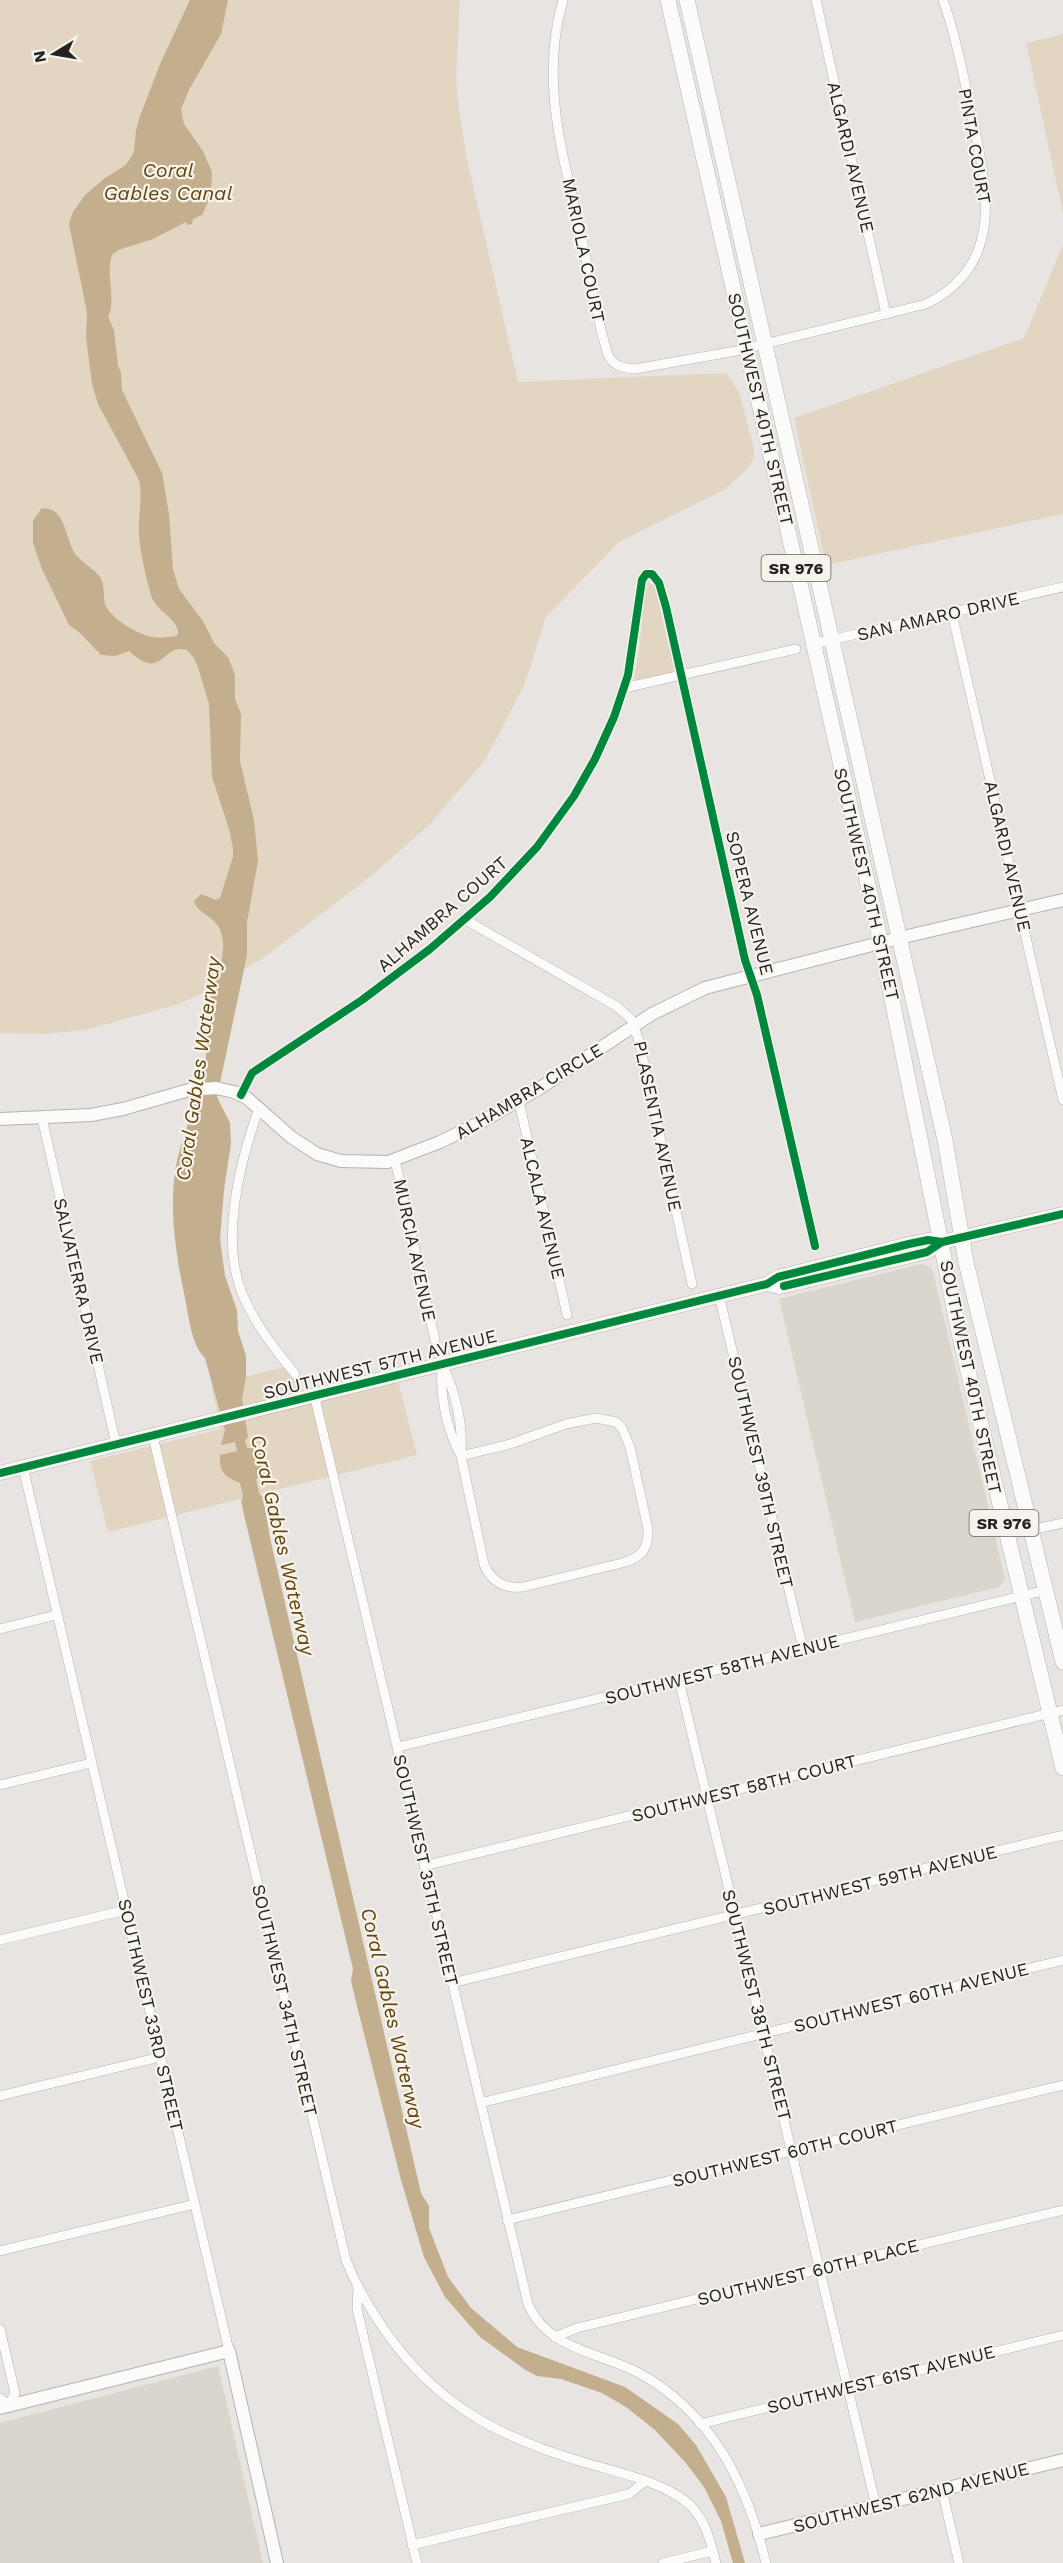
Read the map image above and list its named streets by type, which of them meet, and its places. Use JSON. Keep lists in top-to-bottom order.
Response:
{
  "streets": {
    "main road": ["SOUTHWEST 40TH STREET", "SR 976", "SOUTHWEST 57TH AVENUE"],
    "street": [
      "PINTA COURT",
      "ALGARDI AVENUE",
      "MARIOLA COURT",
      "SAN AMARO DRIVE",
      "SOPERA AVENUE",
      "ALHAMBRA COURT",
      "ALHAMBRA CIRCLE",
      "PLASENTIA AVENUE",
      "ALCALA AVENUE",
      "MURCIA AVENUE",
      "SALVATERRA DRIVE",
      "SOUTHWEST 39TH STREET",
      "SOUTHWEST 58TH AVENUE",
      "SOUTHWEST 58TH COURT",
      "SOUTHWEST 35TH STREET",
      "SOUTHWEST 59TH AVENUE",
      "SOUTHWEST 60TH AVENUE",
      "SOUTHWEST 34TH STREET",
      "SOUTHWEST 38TH STREET",
      "SOUTHWEST 33RD STREET",
      "SOUTHWEST 60TH COURT",
      "SOUTHWEST 60TH PLACE",
      "SOUTHWEST 61ST AVENUE",
      "SOUTHWEST 62ND AVENUE"
    ]
  },
  "crossings": [
    ["PINTA COURT", "ALGARDI AVENUE"],
    ["PINTA COURT", "MARIOLA COURT"],
    ["PINTA COURT", "SOUTHWEST 40TH STREET"],
    ["ALGARDI AVENUE", "SAN AMARO DRIVE"],
    ["ALGARDI AVENUE", "ALHAMBRA CIRCLE"],
    ["MARIOLA COURT", "SOUTHWEST 40TH STREET"],
    ["SOUTHWEST 40TH STREET", "SAN AMARO DRIVE"],
    ["SOUTHWEST 40TH STREET", "ALHAMBRA CIRCLE"],
    ["SOUTHWEST 40TH STREET", "SOUTHWEST 57TH AVENUE"],
    ["SOUTHWEST 40TH STREET", "SOUTHWEST 58TH AVENUE"],
    ["SOUTHWEST 40TH STREET", "SOUTHWEST 58TH COURT"],
    ["SOPERA AVENUE", "ALHAMBRA COURT"],
    ["SOPERA AVENUE", "ALHAMBRA CIRCLE"],
    ["ALHAMBRA COURT", "ALHAMBRA CIRCLE"],
    ["ALHAMBRA COURT", "PLASENTIA AVENUE"],
    ["ALHAMBRA CIRCLE", "PLASENTIA AVENUE"],
    ["ALHAMBRA CIRCLE", "ALCALA AVENUE"],
    ["ALHAMBRA CIRCLE", "MURCIA AVENUE"],
    ["ALHAMBRA CIRCLE", "SALVATERRA DRIVE"],
    ["SALVATERRA DRIVE", "SOUTHWEST 57TH AVENUE"],
    ["SOUTHWEST 57TH AVENUE", "SOUTHWEST 39TH STREET"],
    ["SOUTHWEST 57TH AVENUE", "SOUTHWEST 35TH STREET"],
    ["SOUTHWEST 57TH AVENUE", "SOUTHWEST 34TH STREET"],
    ["SOUTHWEST 57TH AVENUE", "SOUTHWEST 33RD STREET"],
    ["SOUTHWEST 39TH STREET", "SOUTHWEST 58TH AVENUE"],
    ["SOUTHWEST 58TH AVENUE", "SOUTHWEST 35TH STREET"],
    ["SOUTHWEST 58TH AVENUE", "SOUTHWEST 38TH STREET"],
    ["SOUTHWEST 58TH COURT", "SOUTHWEST 35TH STREET"],
    ["SOUTHWEST 58TH COURT", "SOUTHWEST 38TH STREET"],
    ["SOUTHWEST 35TH STREET", "SOUTHWEST 59TH AVENUE"],
    ["SOUTHWEST 35TH STREET", "SOUTHWEST 60TH AVENUE"],
    ["SOUTHWEST 35TH STREET", "SOUTHWEST 60TH COURT"],
    ["SOUTHWEST 35TH STREET", "SOUTHWEST 60TH PLACE"],
    ["SOUTHWEST 59TH AVENUE", "SOUTHWEST 38TH STREET"],
    ["SOUTHWEST 60TH AVENUE", "SOUTHWEST 38TH STREET"],
    ["SOUTHWEST 38TH STREET", "SOUTHWEST 60TH COURT"],
    ["SOUTHWEST 38TH STREET", "SOUTHWEST 60TH PLACE"],
    ["SOUTHWEST 38TH STREET", "SOUTHWEST 61ST AVENUE"],
    ["SOUTHWEST 38TH STREET", "SOUTHWEST 62ND AVENUE"]
  ],
  "water": ["Coral Gables Canal", "Coral Gables Waterway"],
  "north": "left"
}
